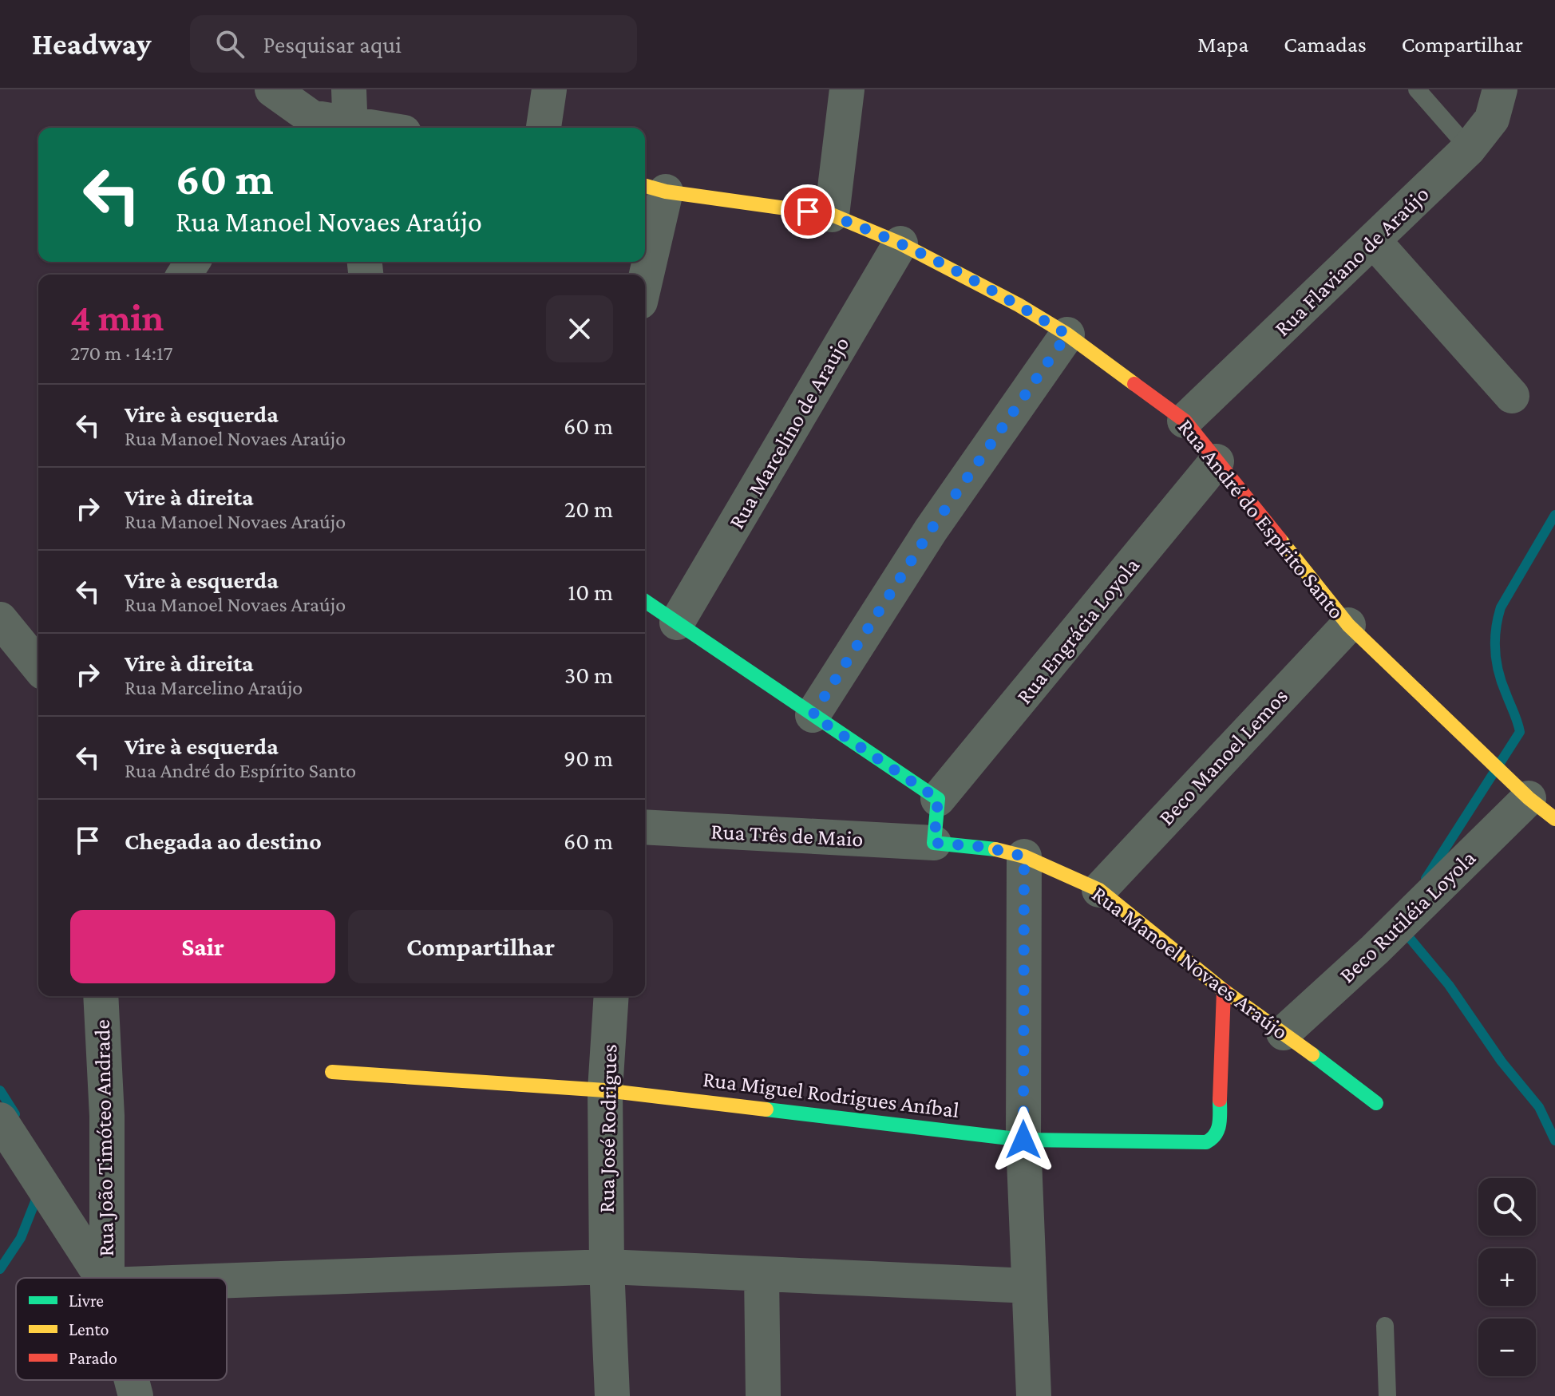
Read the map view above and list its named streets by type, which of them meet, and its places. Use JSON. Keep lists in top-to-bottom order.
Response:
{
  "streets": {
    "street": [
      "Rua Flaviano de Araújo",
      "Rua Marcelino de Araujo",
      "Rua André do Espírito Santo",
      "Rua Engrácia Loyola",
      "Beco Manoel Lemos",
      "Rua Três de Maio",
      "Beco Rutiléia Loyola",
      "Rua Manoel Novaes Araújo",
      "Rua Miguel Rodrigues Aníbal",
      "Rua José Rodrigues",
      "Rua João Timóteo Andrade"
    ]
  },
  "crossings": [
    ["Rua Flaviano de Araújo", "Rua André do Espírito Santo"],
    ["Rua Marcelino de Araujo", "Rua André do Espírito Santo"],
    ["Rua André do Espírito Santo", "Rua Engrácia Loyola"],
    ["Rua André do Espírito Santo", "Beco Manoel Lemos"],
    ["Rua André do Espírito Santo", "Beco Rutiléia Loyola"],
    ["Beco Manoel Lemos", "Rua Manoel Novaes Araújo"],
    ["Rua Três de Maio", "Rua Manoel Novaes Araújo"],
    ["Beco Rutiléia Loyola", "Rua Manoel Novaes Araújo"],
    ["Rua Manoel Novaes Araújo", "Rua Miguel Rodrigues Aníbal"],
    ["Rua Miguel Rodrigues Aníbal", "Rua José Rodrigues"]
  ],
  "legend": ["Livre", "Lento", "Parado"],
  "page": {
    "header": "Headway",
    "search": "Pesquisar aqui",
    "nav": ["Mapa", "Camadas", "Compartilhar"],
    "turn": ["60 m", "Rua Manoel Novaes Araújo"],
    "heading": ["4 min", "270 m · 14:17"],
    "list": [
      {
        "name": "Vire à esquerda",
        "note": "Rua Manoel Novaes Araújo",
        "value": "60 m"
      },
      {
        "name": "Vire à direita",
        "note": "Rua Manoel Novaes Araújo",
        "value": "20 m"
      },
      {
        "name": "Vire à esquerda",
        "note": "Rua Manoel Novaes Araújo",
        "value": "10 m"
      },
      {
        "name": "Vire à direita",
        "note": "Rua Marcelino Araújo",
        "value": "30 m"
      },
      {
        "name": "Vire à esquerda",
        "note": "Rua André do Espírito Santo",
        "value": "90 m"
      },
      {
        "name": "Chegada ao destino",
        "value": "60 m"
      }
    ],
    "buttons": ["Sair", "Compartilhar"],
    "map_buttons": ["+", "−"]
  }
}
